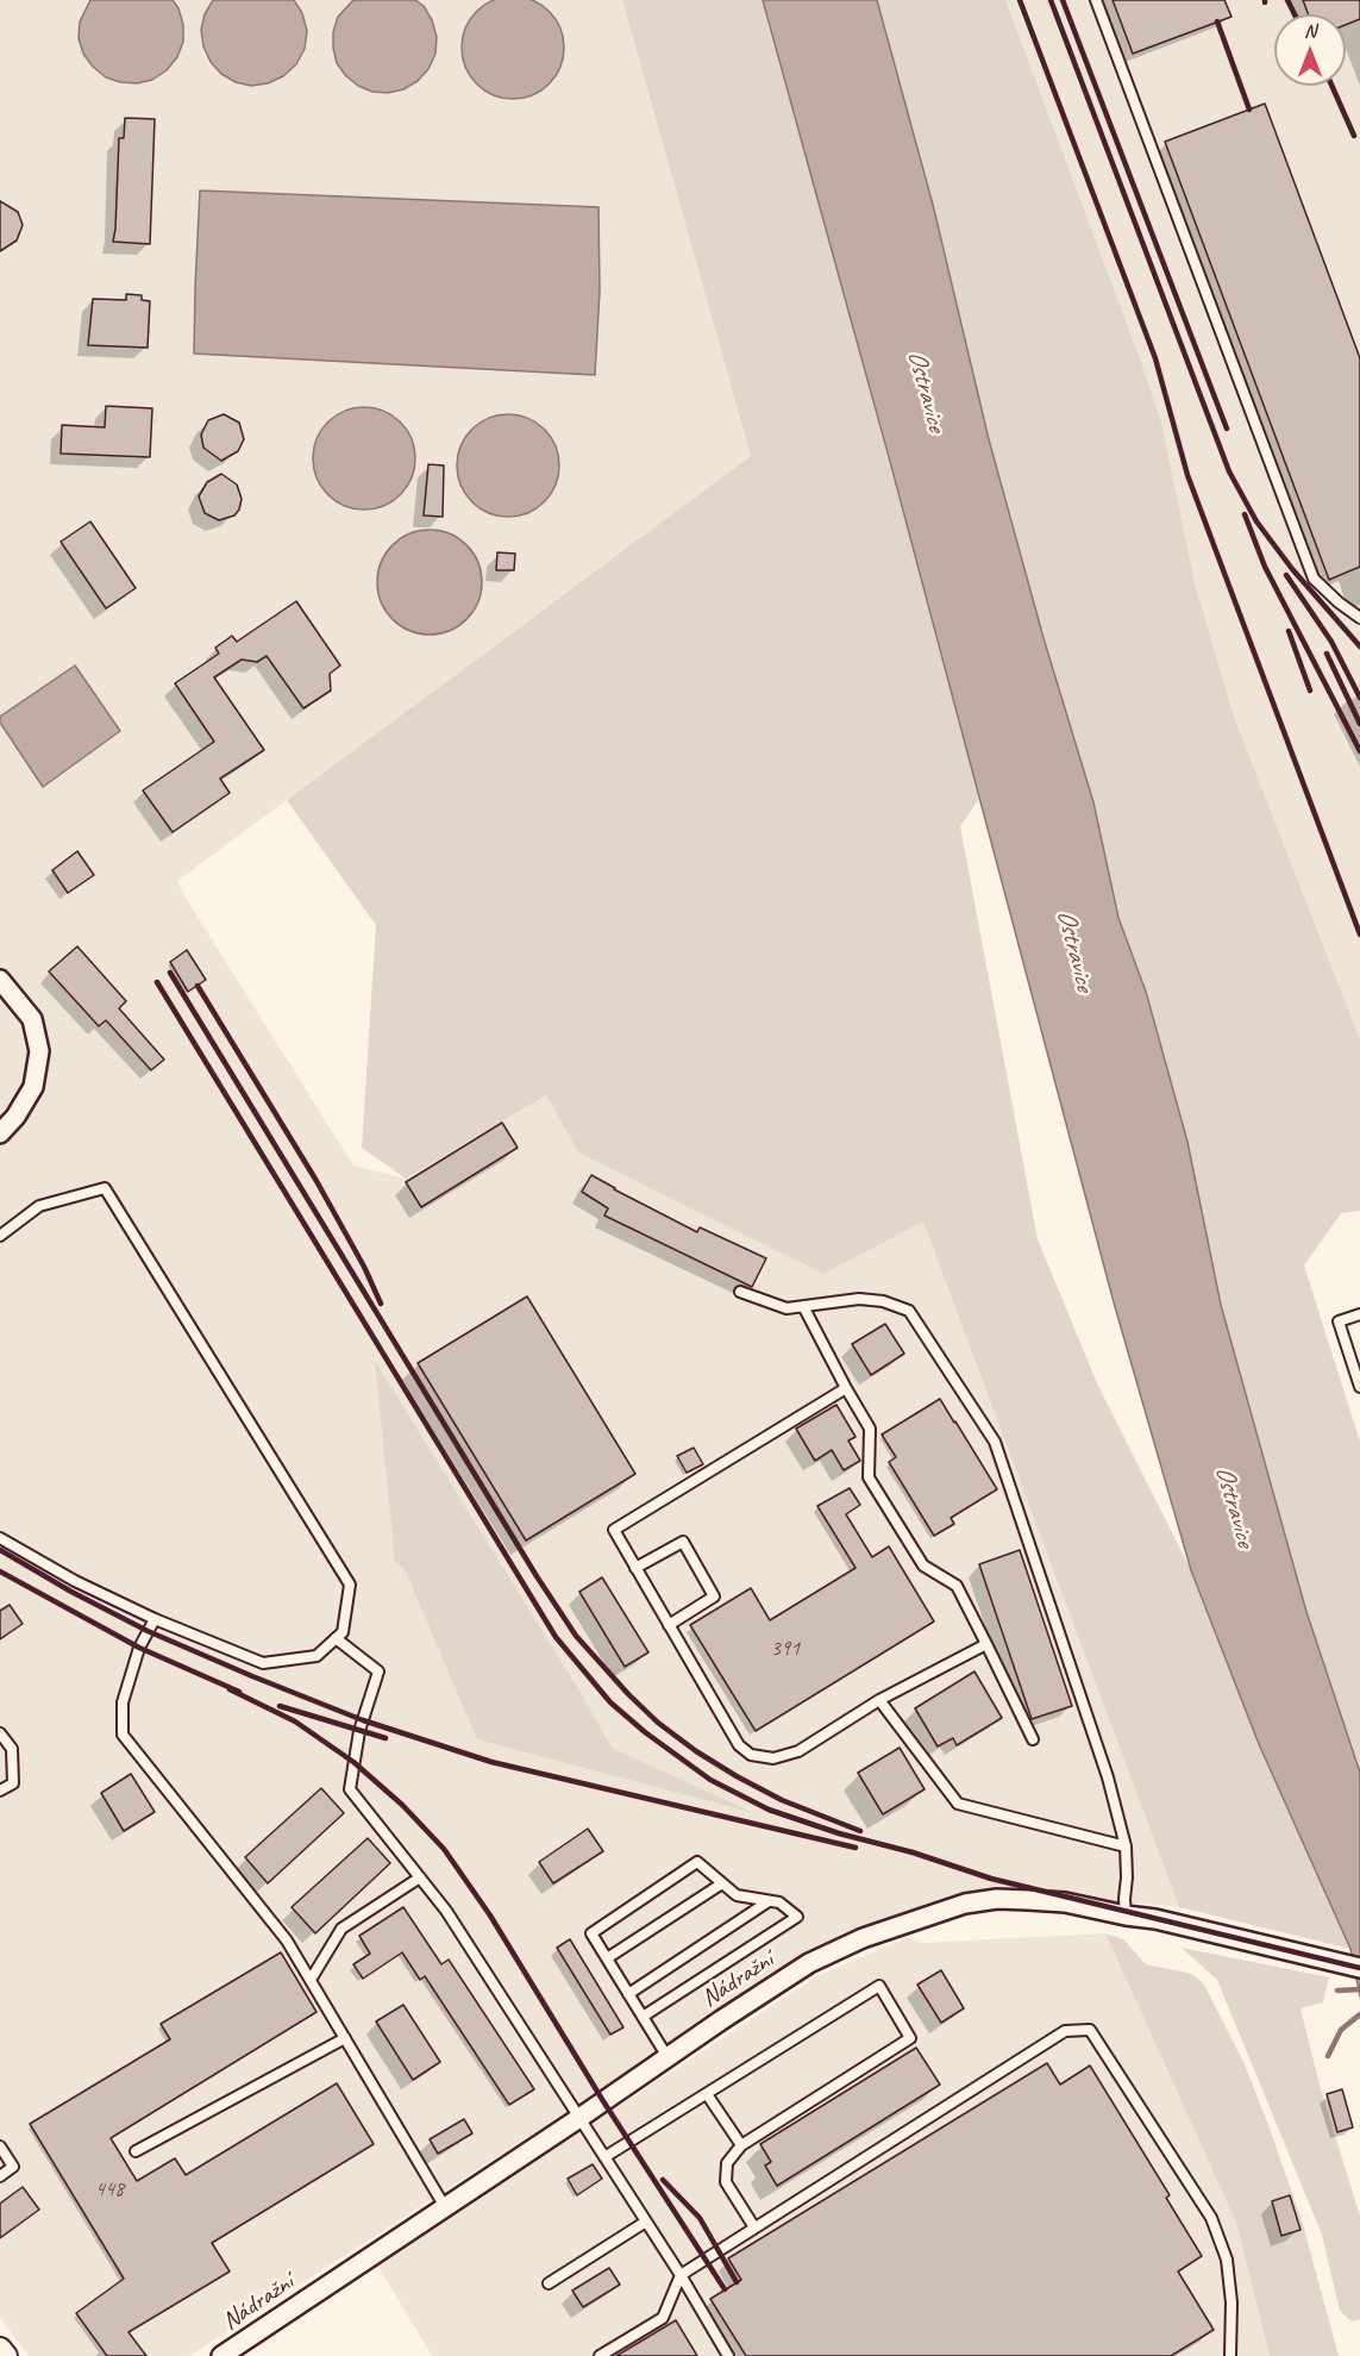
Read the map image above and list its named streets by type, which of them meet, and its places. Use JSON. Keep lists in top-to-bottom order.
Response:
{
  "streets": {
    "street": ["Nádražní"]
  },
  "water": ["Ostravice"],
  "house_numbers": ["391", "448"],
  "north": "top"
}
